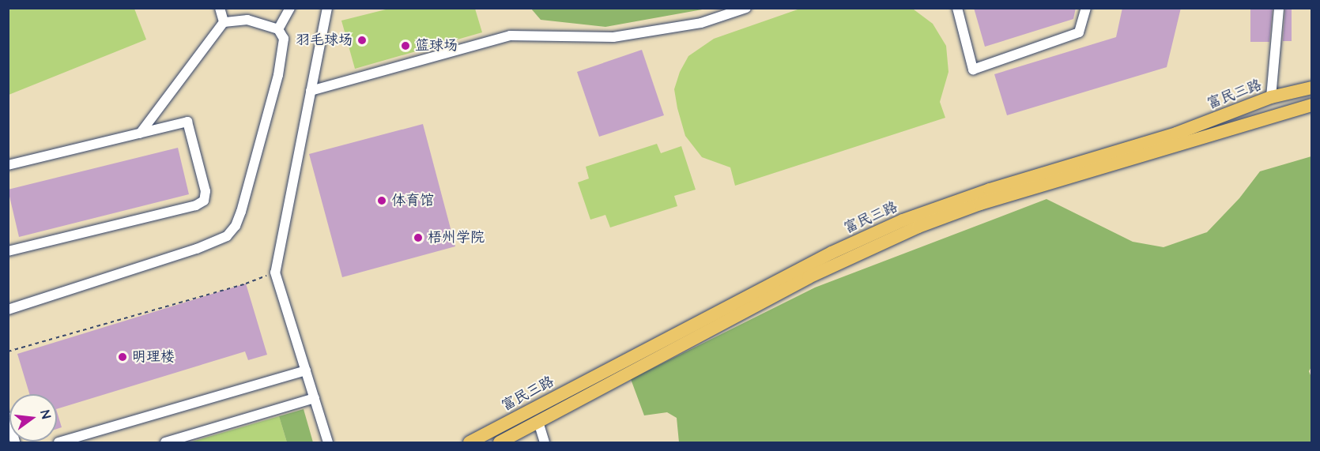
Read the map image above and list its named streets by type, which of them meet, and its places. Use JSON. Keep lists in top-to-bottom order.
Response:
{
  "streets": {
    "main road": ["富民三路"]
  },
  "places": [
    "羽毛球场",
    "篮球场",
    "体育馆",
    "梧州学院",
    "明理楼"
  ],
  "north": "right"
}
